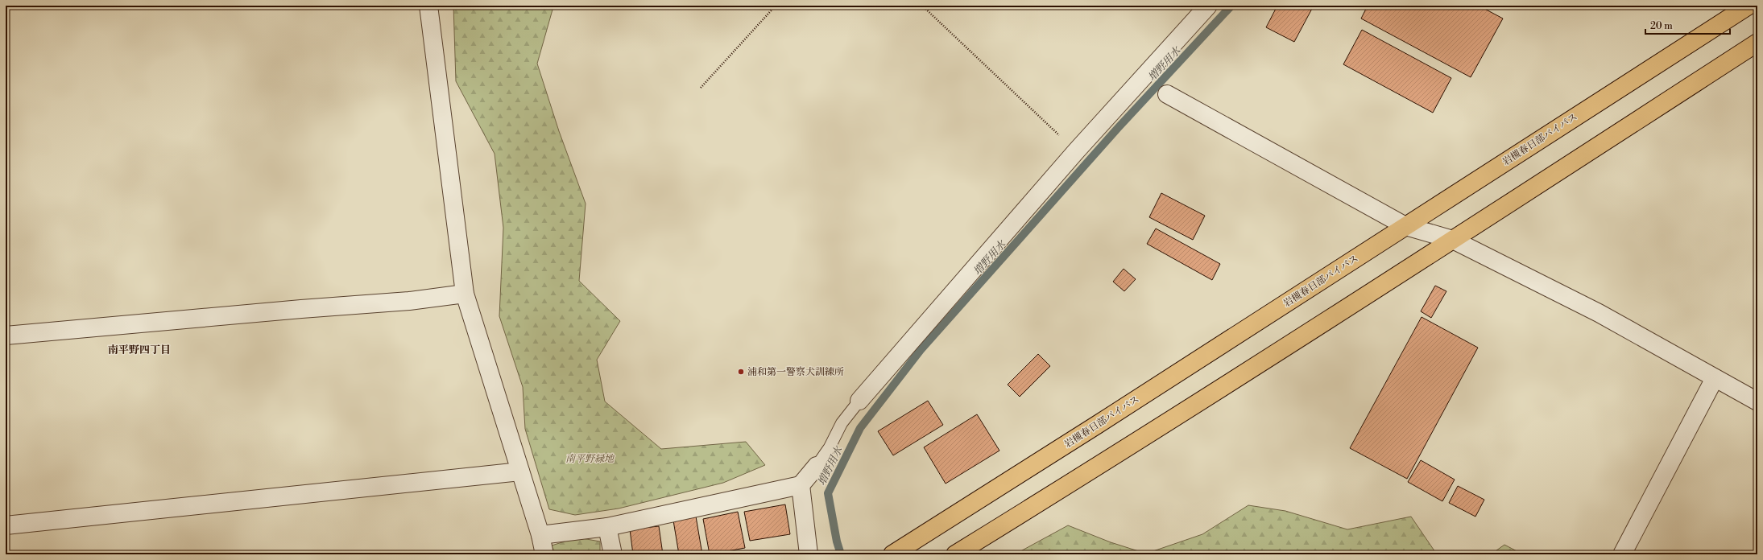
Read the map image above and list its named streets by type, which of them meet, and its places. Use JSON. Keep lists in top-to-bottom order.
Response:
{
  "streets": {
    "highway": ["岩槻春日部バイパス"]
  },
  "districts": ["南平野四丁目"],
  "water": ["増野用水"],
  "parks": ["南平野緑地"],
  "places": ["浦和第一警察犬訓練所"],
  "scale_bar": "20 m"
}
